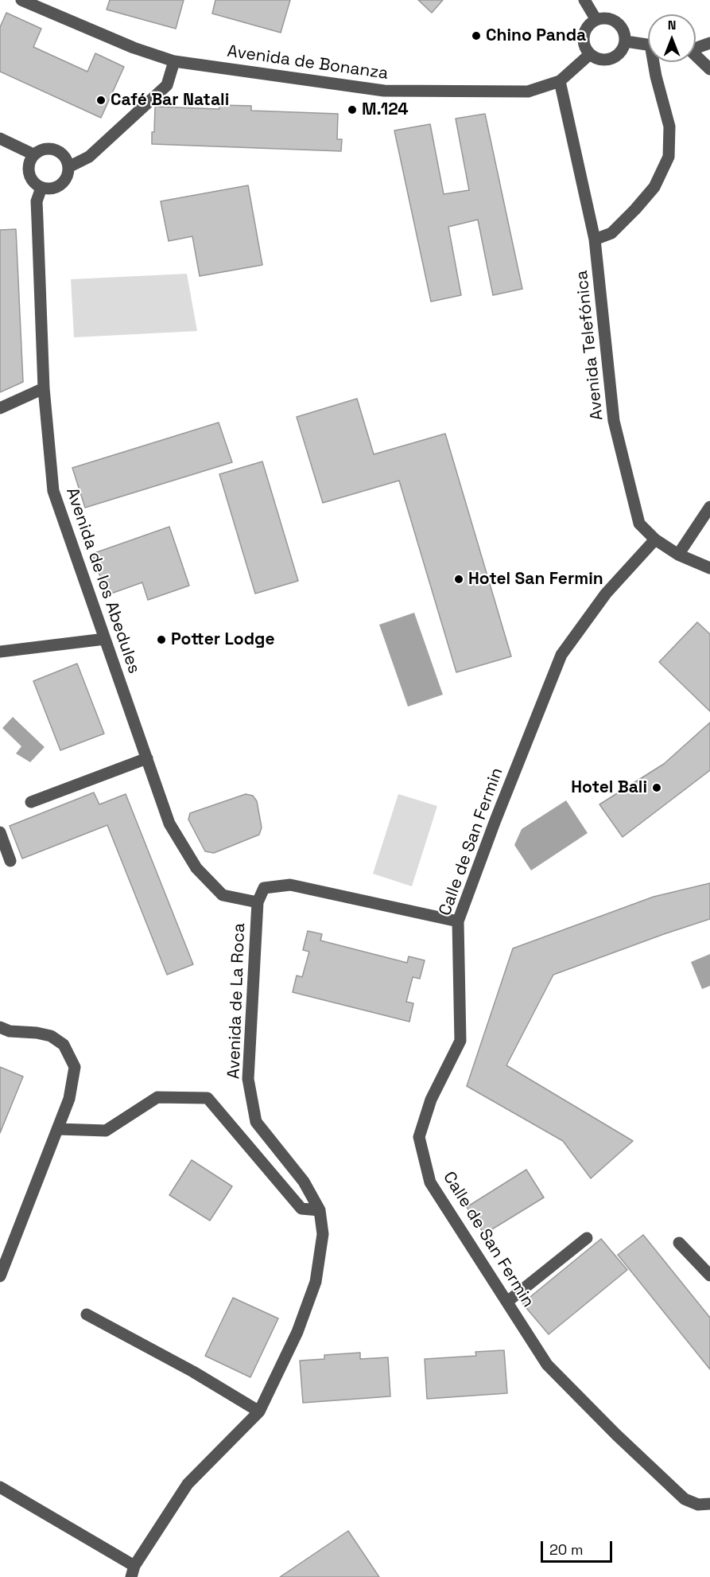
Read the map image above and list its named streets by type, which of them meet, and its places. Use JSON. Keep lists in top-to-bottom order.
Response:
{
  "streets": {
    "street": [
      "Avenida de Bonanza",
      "Avenida Telefónica",
      "Avenida de los Abedules",
      "Calle de San Fermin",
      "Avenida de La Roca"
    ]
  },
  "crossings": [
    ["Avenida de Bonanza", "Avenida Telefónica"],
    ["Avenida Telefónica", "Calle de San Fermin"],
    ["Avenida de los Abedules", "Avenida de La Roca"]
  ],
  "places": [
    "Chino Panda",
    "Café Bar Natali",
    "M.124",
    "Hotel San Fermin",
    "Potter Lodge",
    "Hotel Bali"
  ],
  "scale_bar": "20 m",
  "north": "top"
}
